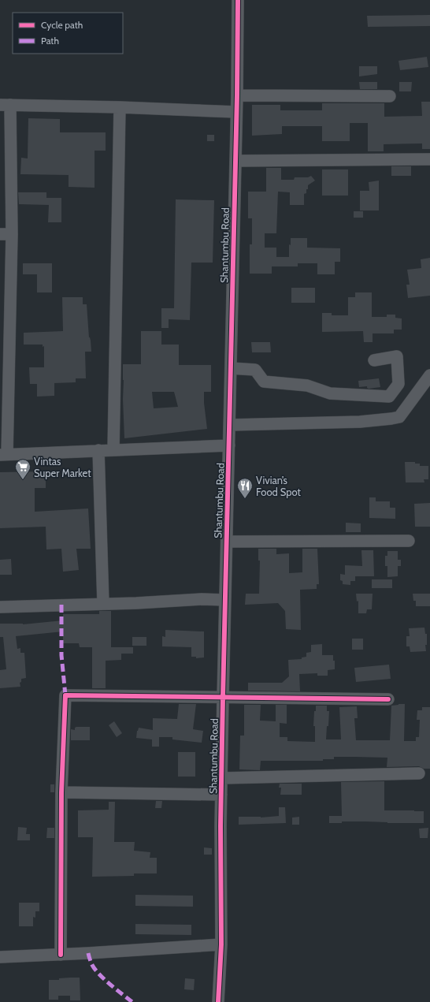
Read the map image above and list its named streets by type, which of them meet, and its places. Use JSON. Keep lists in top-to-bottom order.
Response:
{
  "streets": {
    "street": ["Shantumbu Road"]
  },
  "places": {
    "supermarket": ["Vintas Super Market"],
    "restaurant": ["Vivian’s Food Spot"]
  },
  "legend": ["Cycle path", "Path"]
}
